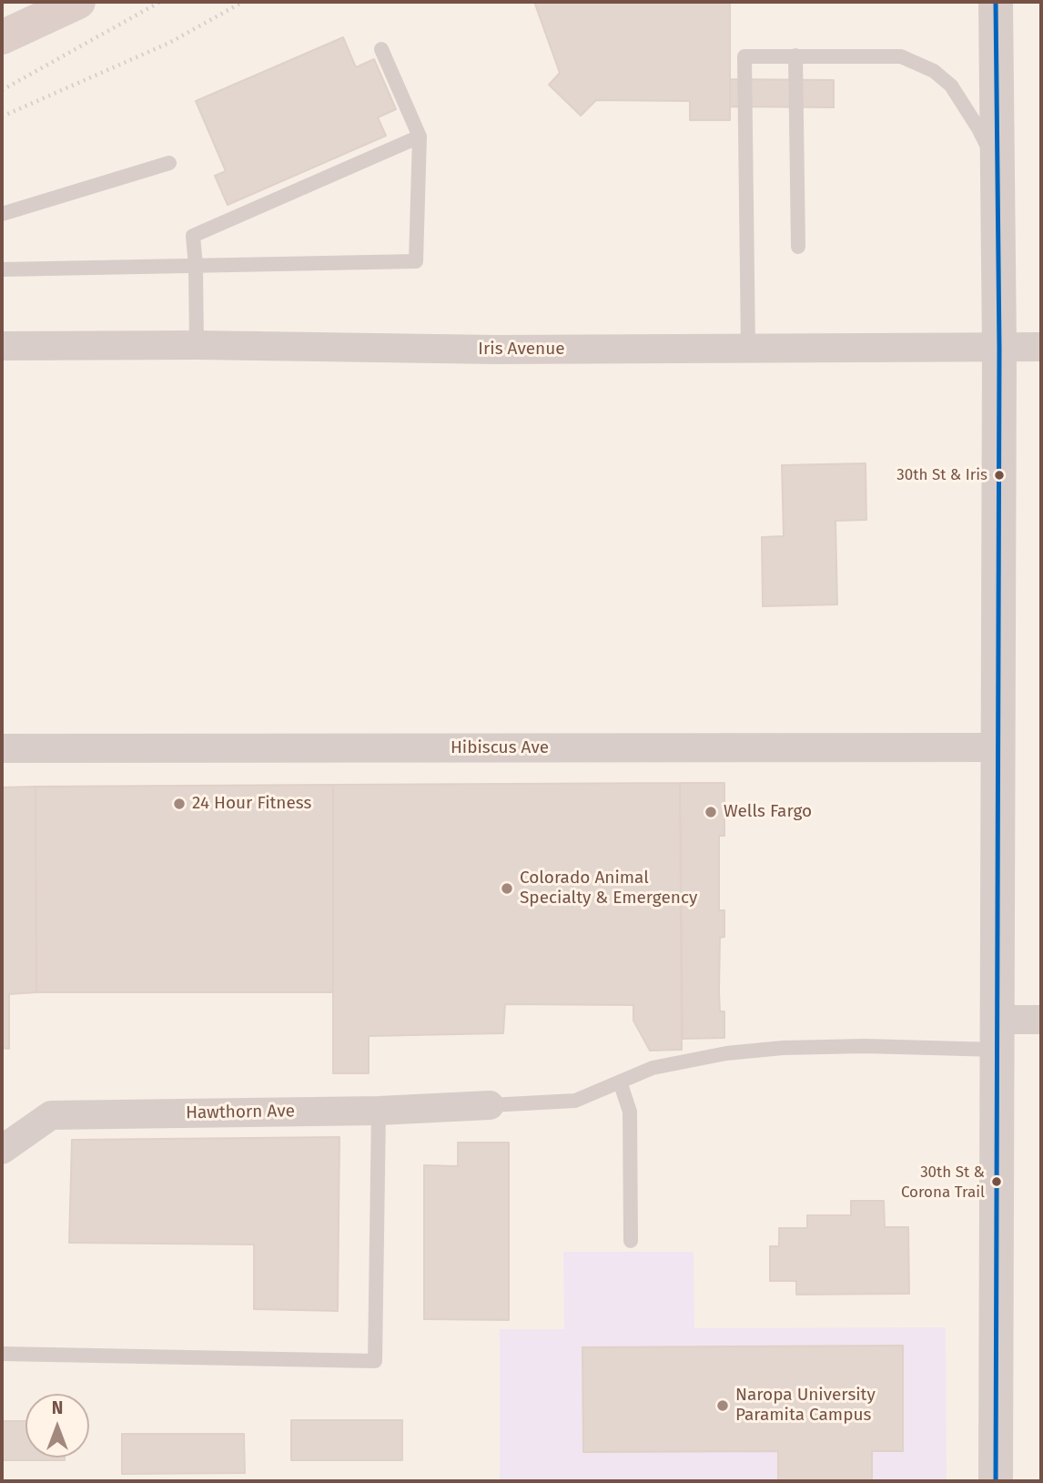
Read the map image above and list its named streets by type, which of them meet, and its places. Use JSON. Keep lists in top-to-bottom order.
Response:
{
  "streets": {
    "street": ["Iris Avenue", "Hibiscus Ave", "Hawthorn Ave"]
  },
  "places": [
    "30th St & Iris",
    "24 Hour Fitness",
    "Wells Fargo",
    "Colorado Animal Specialty & Emergency",
    "30th St & Corona Trail",
    "Naropa University Paramita Campus"
  ],
  "north": "top"
}
